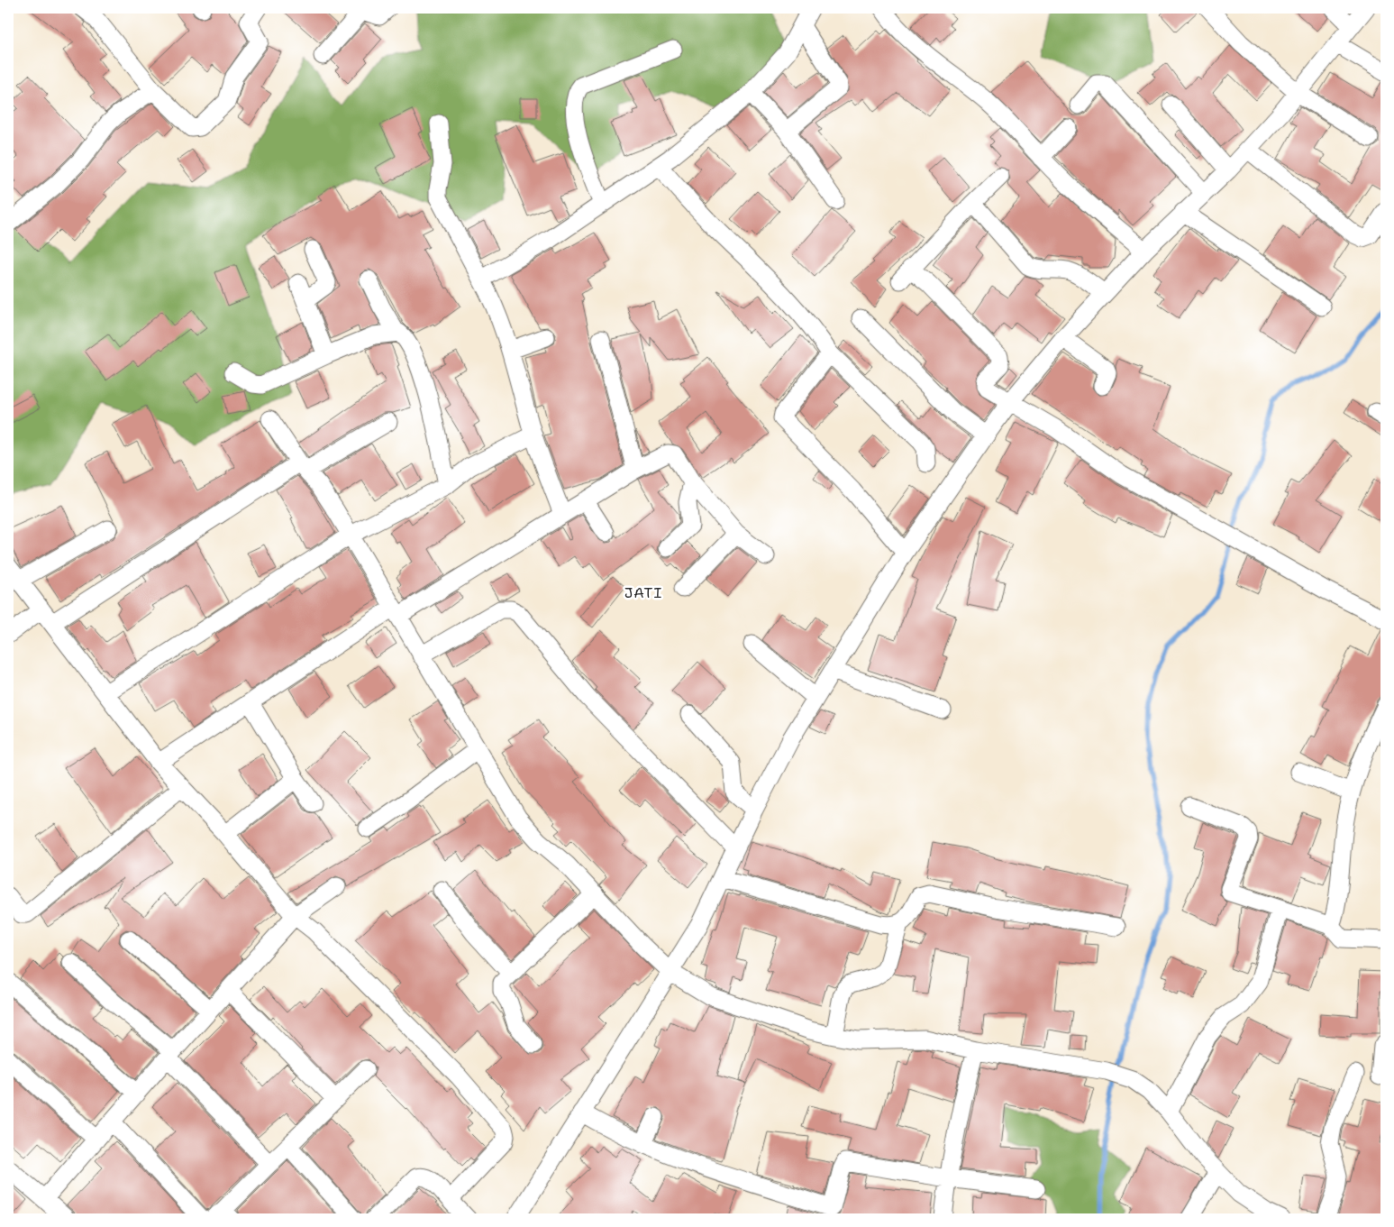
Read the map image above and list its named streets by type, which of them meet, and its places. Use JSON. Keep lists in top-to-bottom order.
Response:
{
  "districts": ["JATI"]
}
